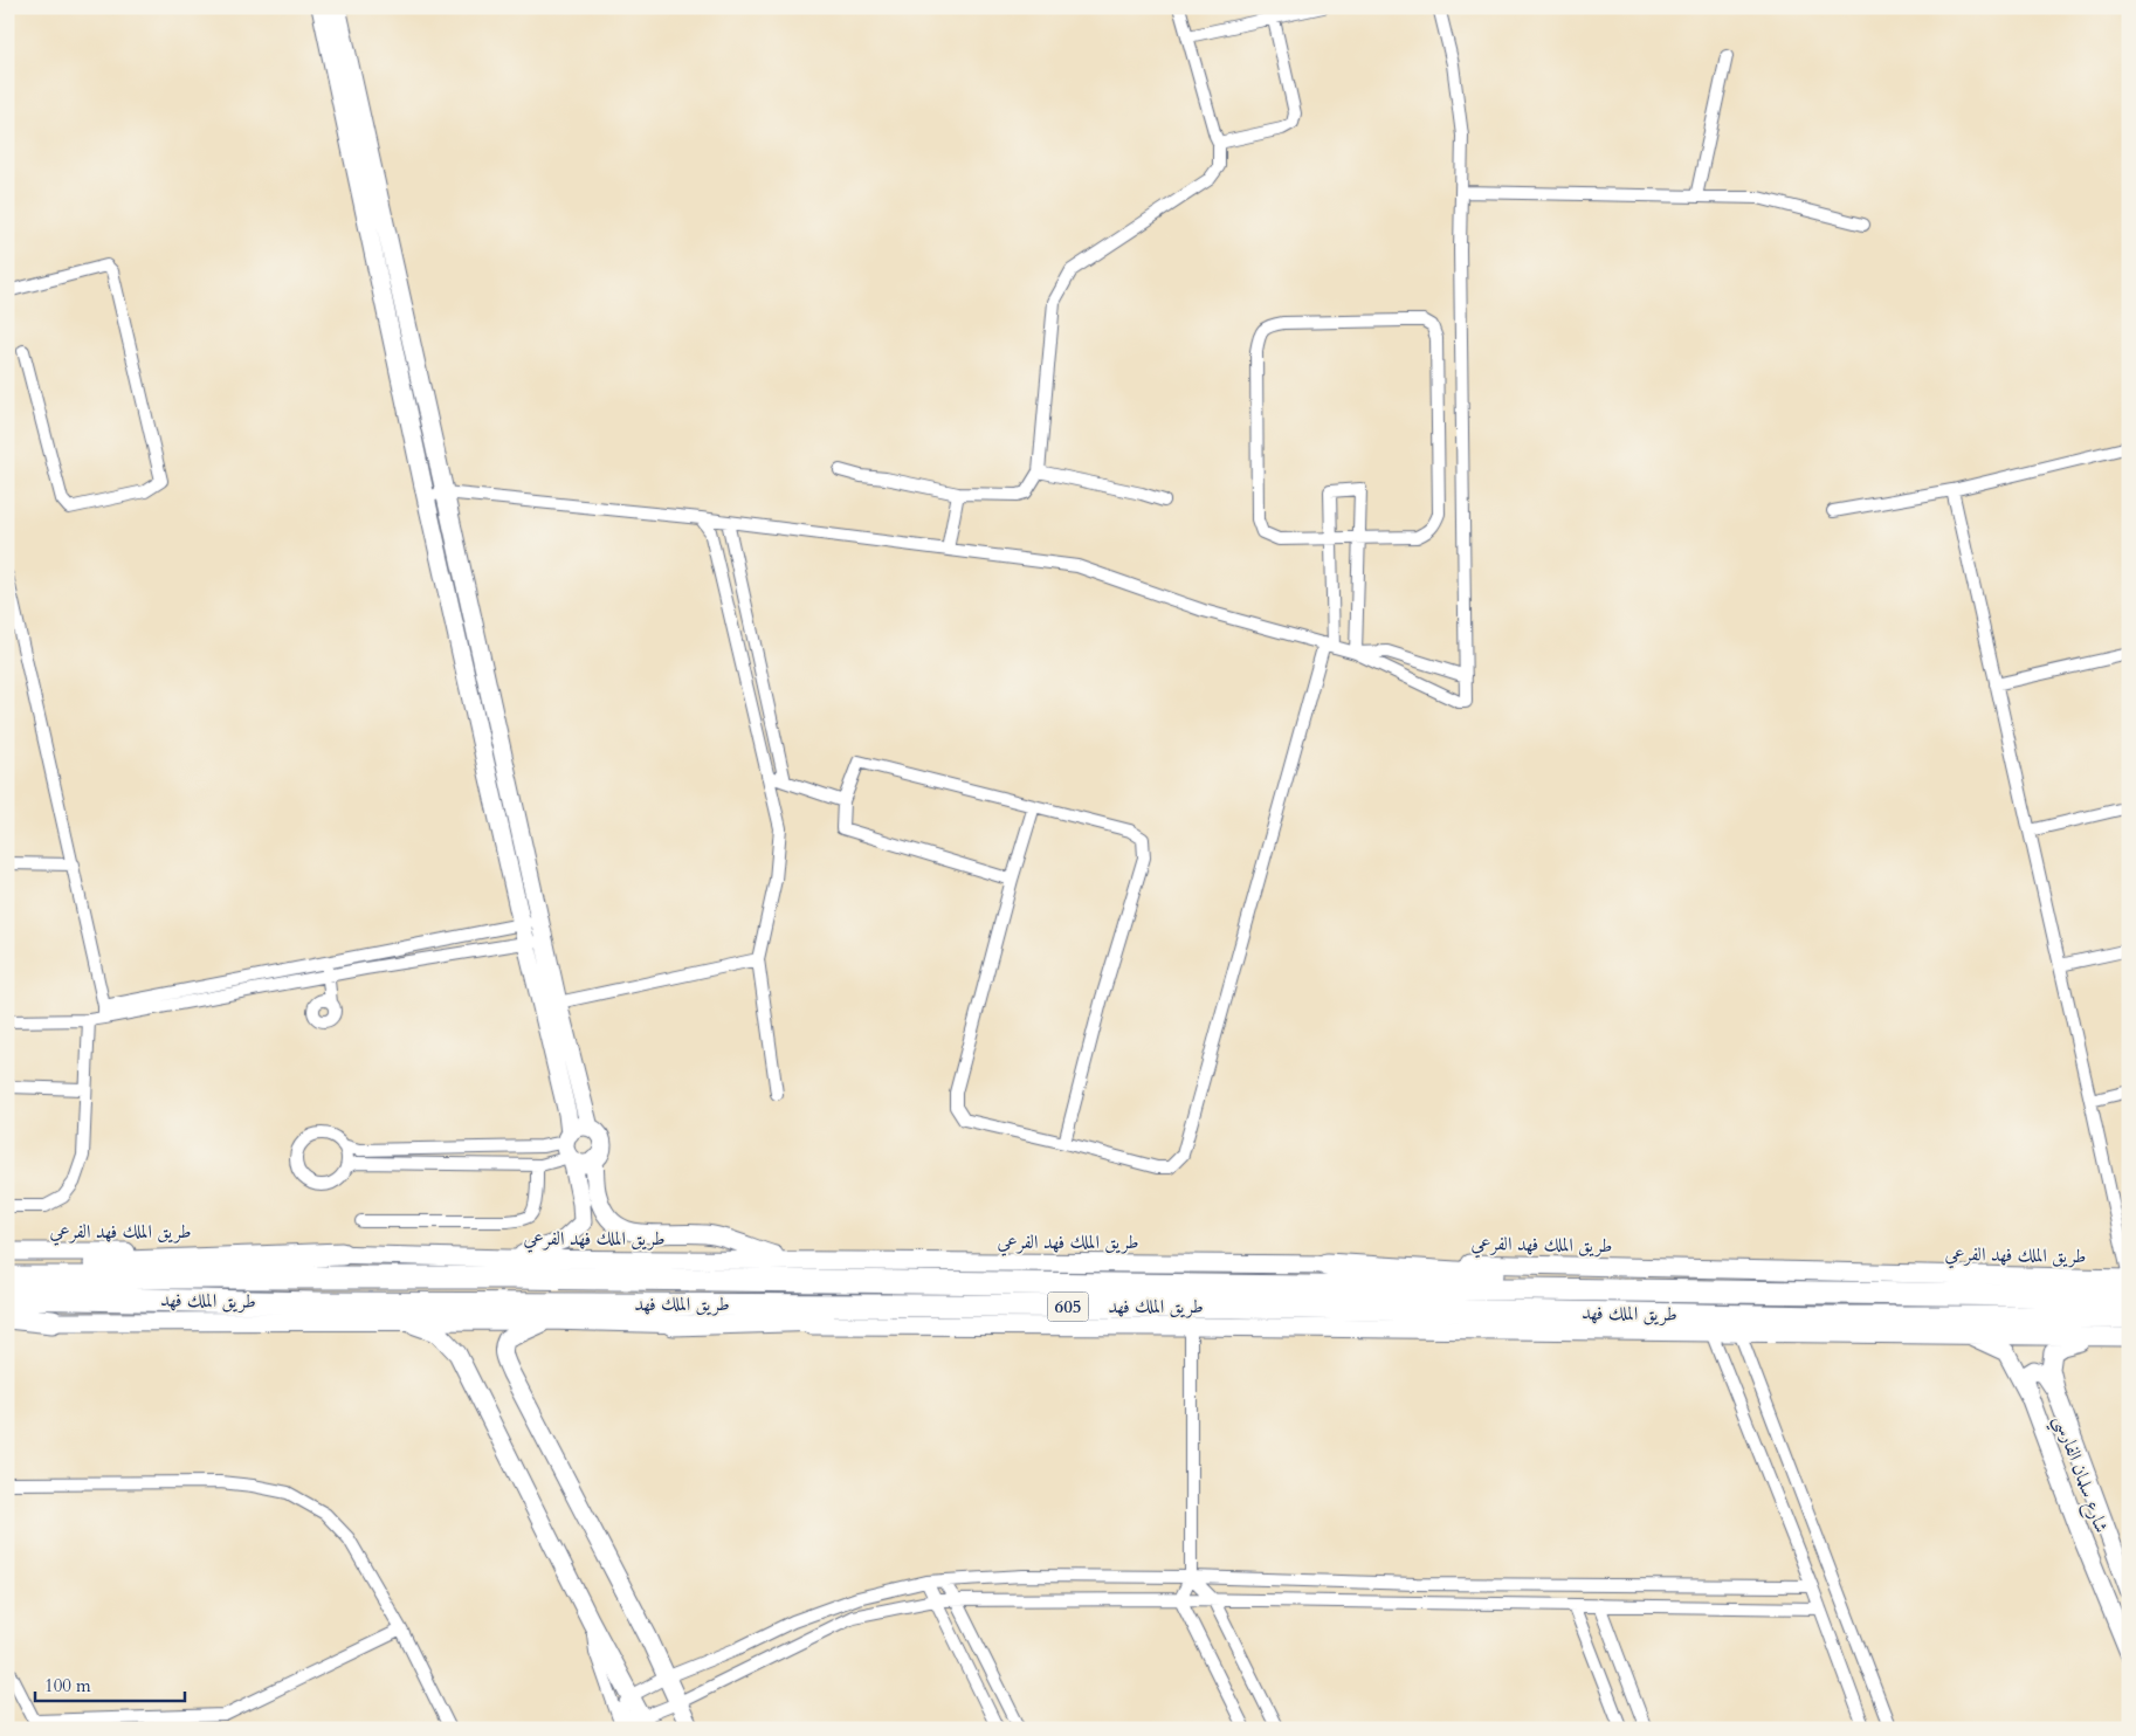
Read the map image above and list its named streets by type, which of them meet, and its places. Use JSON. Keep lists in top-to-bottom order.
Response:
{
  "streets": {
    "highway": ["طريق الملك فهد", "605"],
    "main road": ["طريق الملك فهد الفرعي", "شارع سلمان الفارسي"]
  },
  "scale_bar": "100 m"
}
